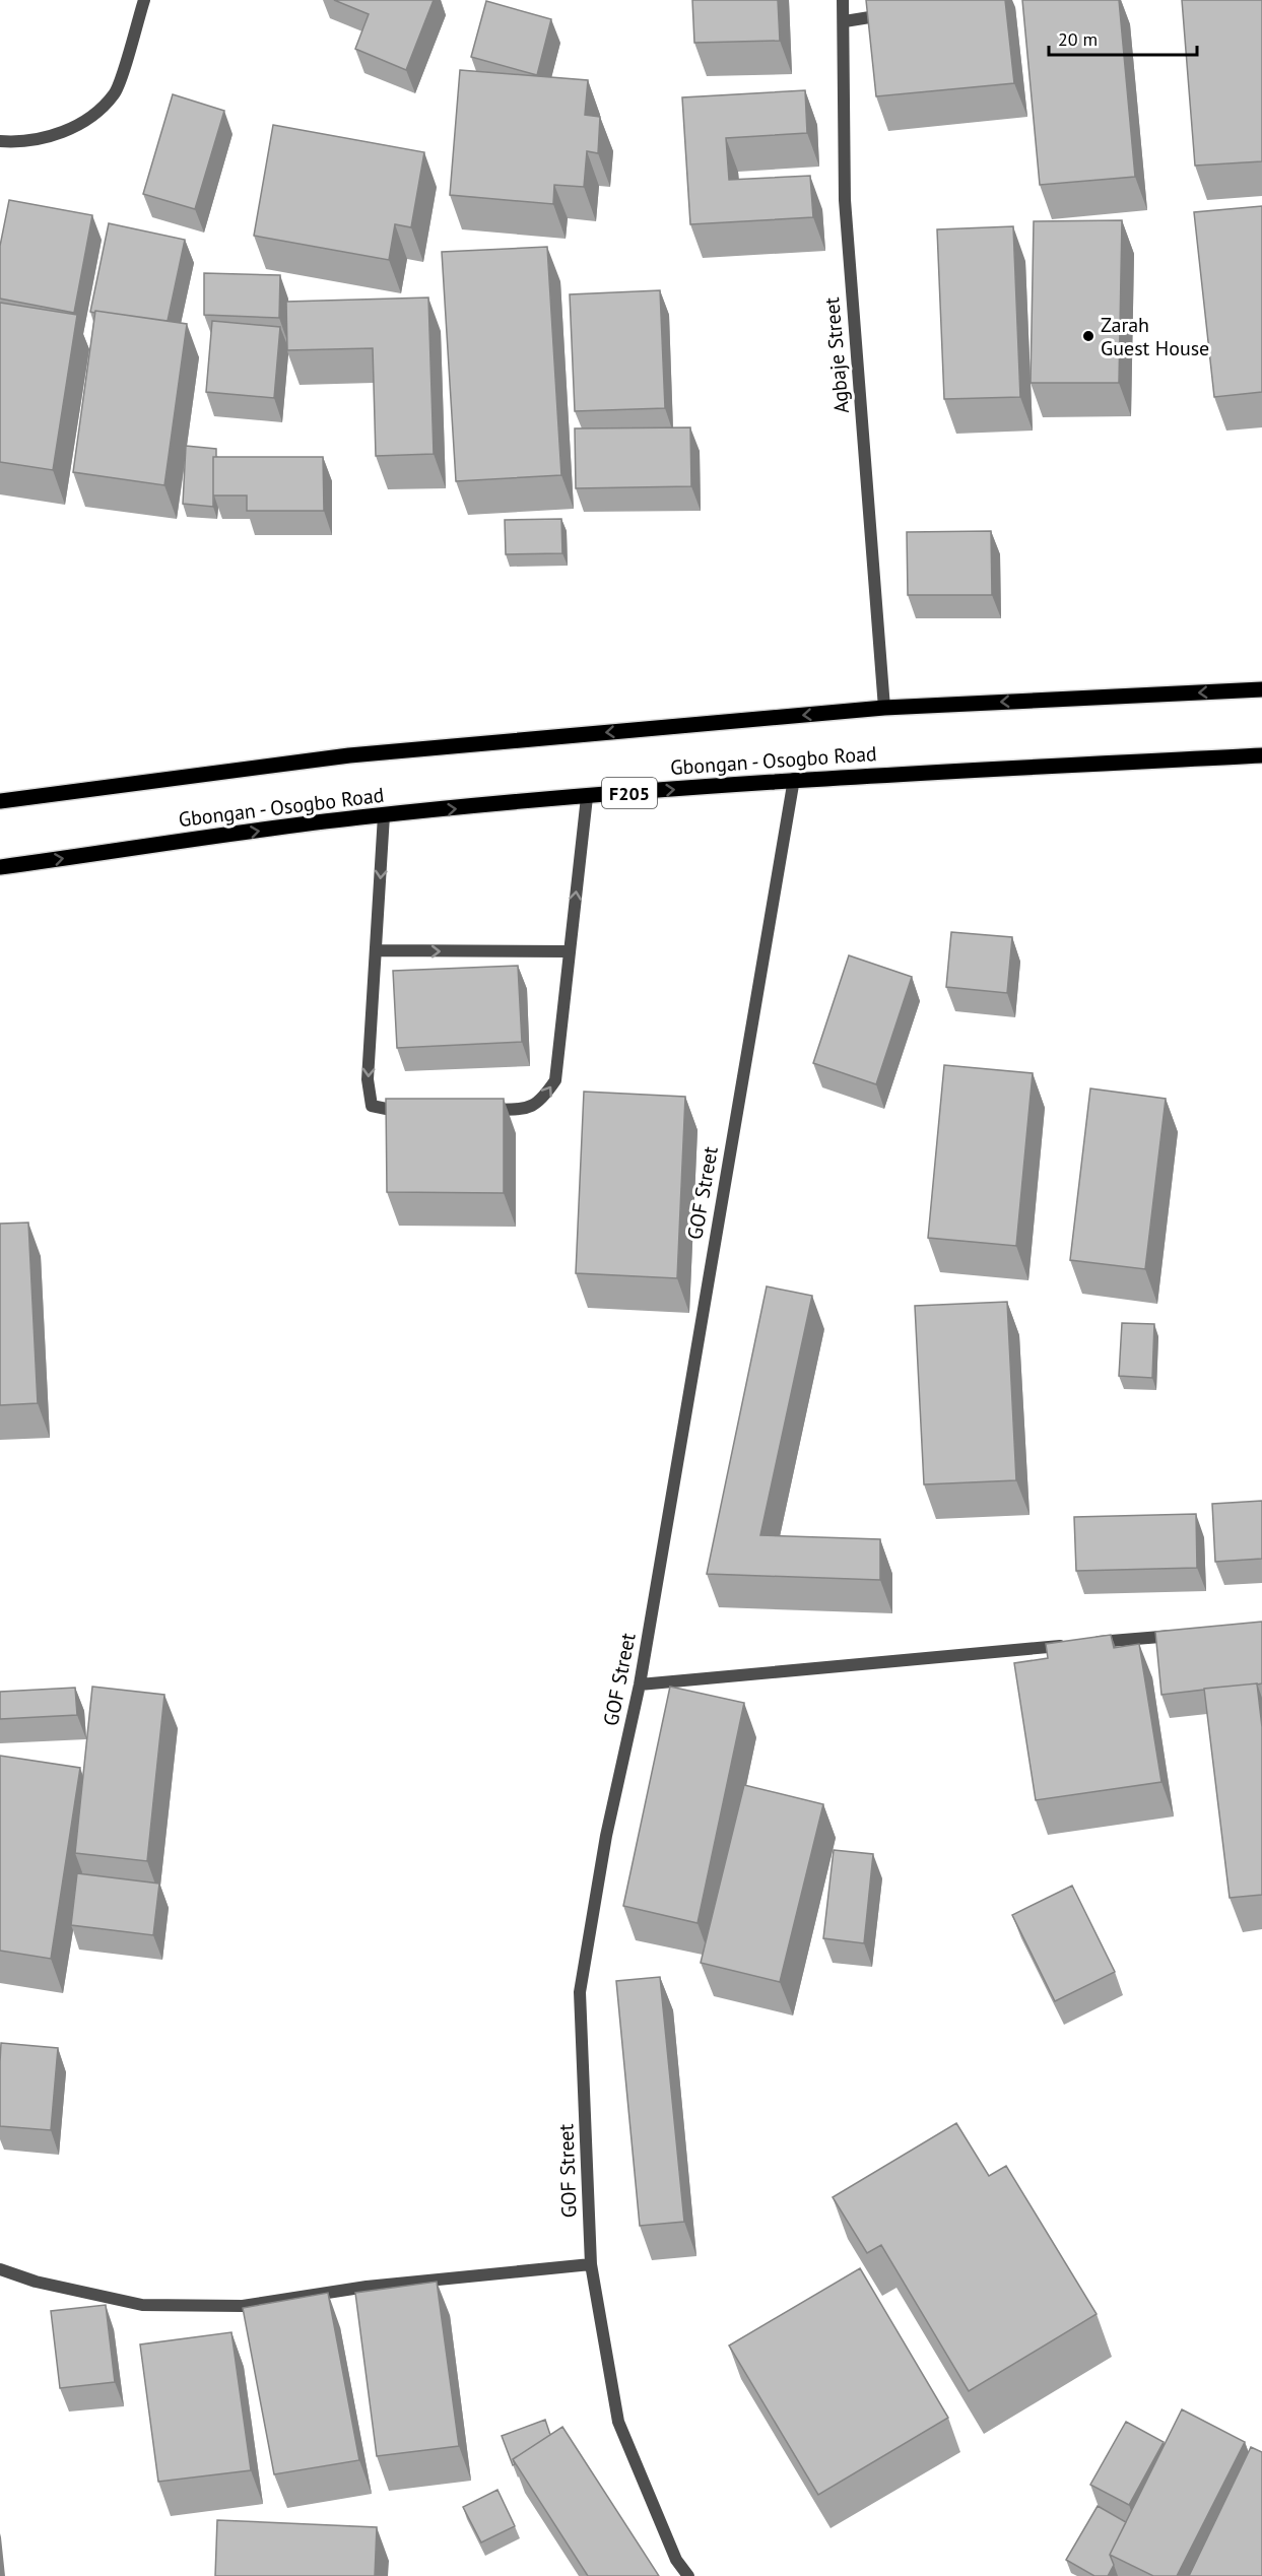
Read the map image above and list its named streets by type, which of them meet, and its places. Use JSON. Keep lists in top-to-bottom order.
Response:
{
  "streets": {
    "main road": ["Gbongan - Osogbo Road", "F205"],
    "street": ["Agbaje Street", "GOF Street"]
  },
  "crossings": [
    ["Agbaje Street", "Gbongan - Osogbo Road"],
    ["Gbongan - Osogbo Road", "GOF Street"]
  ],
  "places": ["Zarah Guest House"],
  "scale_bar": "20 m"
}
